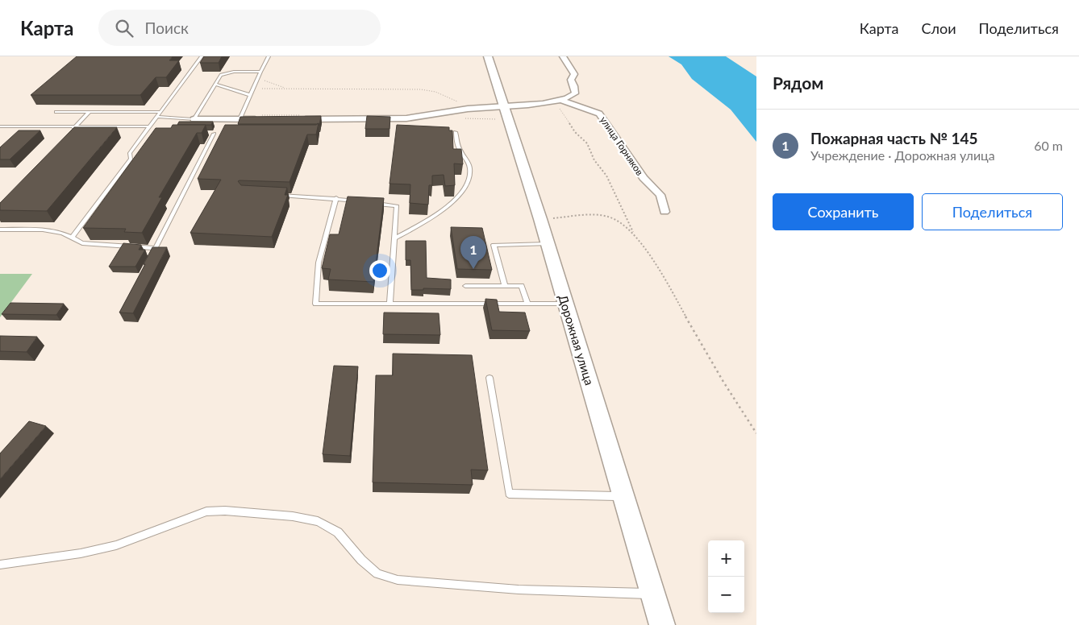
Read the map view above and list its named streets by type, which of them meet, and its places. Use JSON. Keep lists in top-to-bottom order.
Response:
{
  "streets": {
    "street": ["улица Горняков", "Дорожная улица"]
  },
  "crossings": [
    ["улица Горняков", "Дорожная улица"]
  ],
  "page": {
    "header": "Карта",
    "search": "Поиск",
    "nav": ["Карта", "Слои", "Поделиться"],
    "heading": "Рядом",
    "list": [
      {
        "mark": "1",
        "name": "Пожарная часть № 145",
        "note": "Учреждение · Дорожная улица",
        "value": "60 m"
      }
    ],
    "buttons": ["Сохранить", "Поделиться"],
    "pins": "1",
    "map_buttons": ["+", "−"]
  }
}
